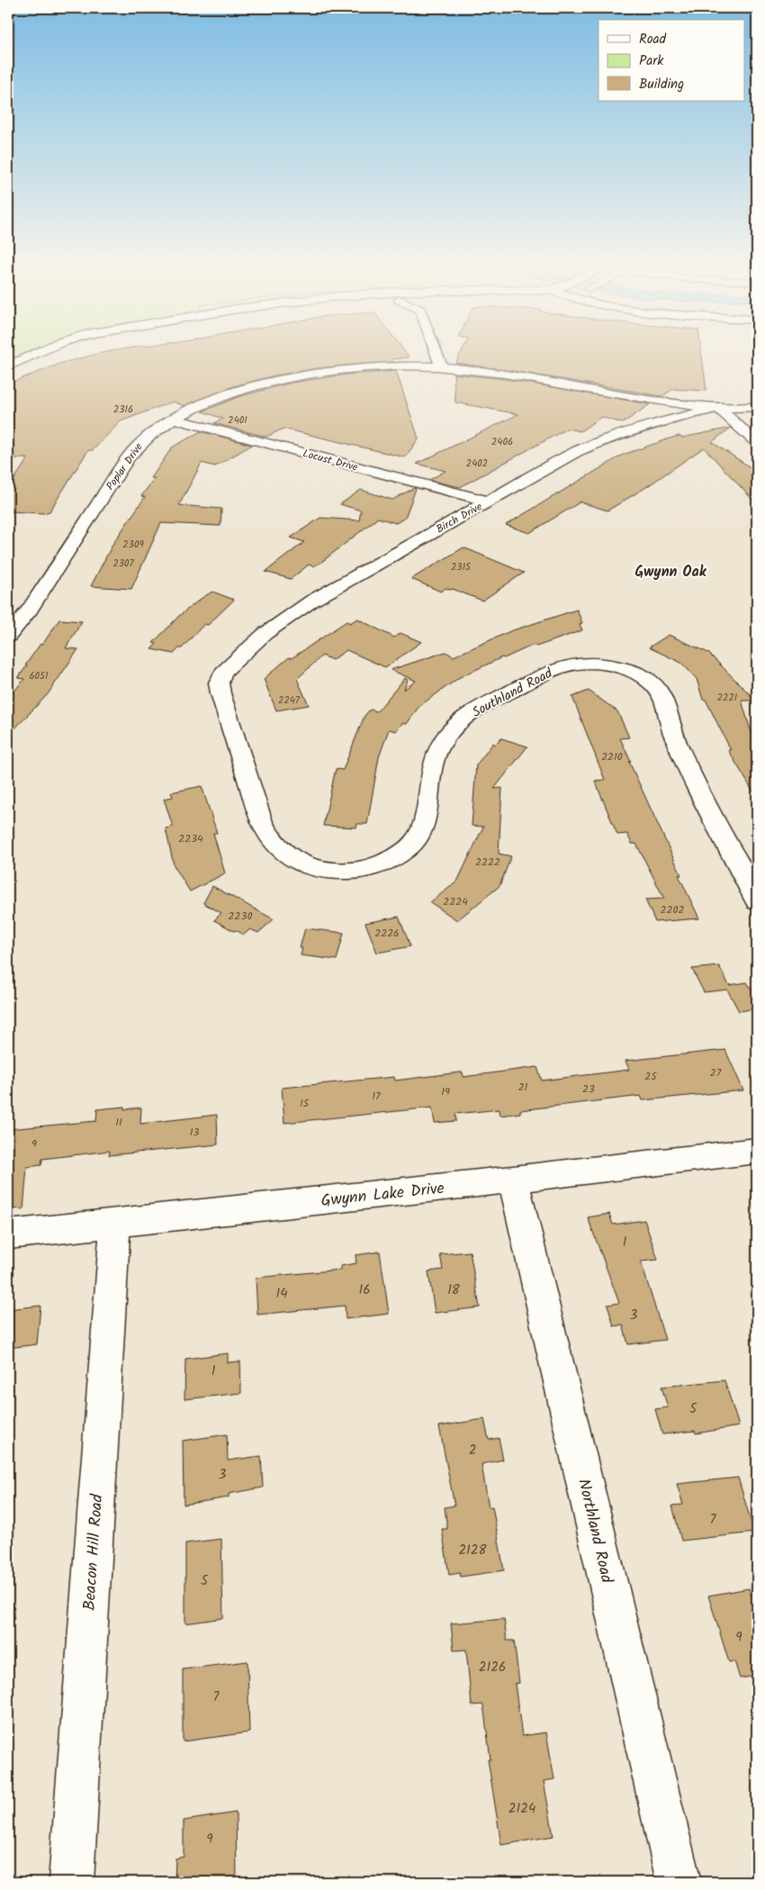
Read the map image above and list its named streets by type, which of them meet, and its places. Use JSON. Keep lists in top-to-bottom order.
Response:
{
  "streets": {
    "street": [
      "Locust Drive",
      "Poplar Drive",
      "Birch Drive",
      "Southland Road",
      "Gwynn Lake Drive",
      "Northland Road",
      "Beacon Hill Road"
    ]
  },
  "crossings": [
    ["Locust Drive", "Poplar Drive"],
    ["Locust Drive", "Birch Drive"],
    ["Poplar Drive", "Birch Drive"],
    ["Birch Drive", "Southland Road"],
    ["Gwynn Lake Drive", "Northland Road"],
    ["Gwynn Lake Drive", "Beacon Hill Road"]
  ],
  "districts": ["Gwynn Oak"],
  "house_numbers": [
    "2316",
    "2401",
    "2406",
    "2402",
    "2309",
    "2307",
    "2315",
    "6051",
    "2221",
    "2247",
    "2210",
    "2234",
    "2222",
    "2224",
    "2202",
    "2230",
    "2226",
    "27",
    "25",
    "21",
    "23",
    "19",
    "17",
    "15",
    "11",
    "13",
    "9",
    "1",
    "16",
    "18",
    "14",
    "3",
    "1",
    "5",
    "2",
    "3",
    "7",
    "2128",
    "5",
    "9",
    "2126",
    "7",
    "2124",
    "9"
  ],
  "legend": ["Road", "Park", "Building"]
}
